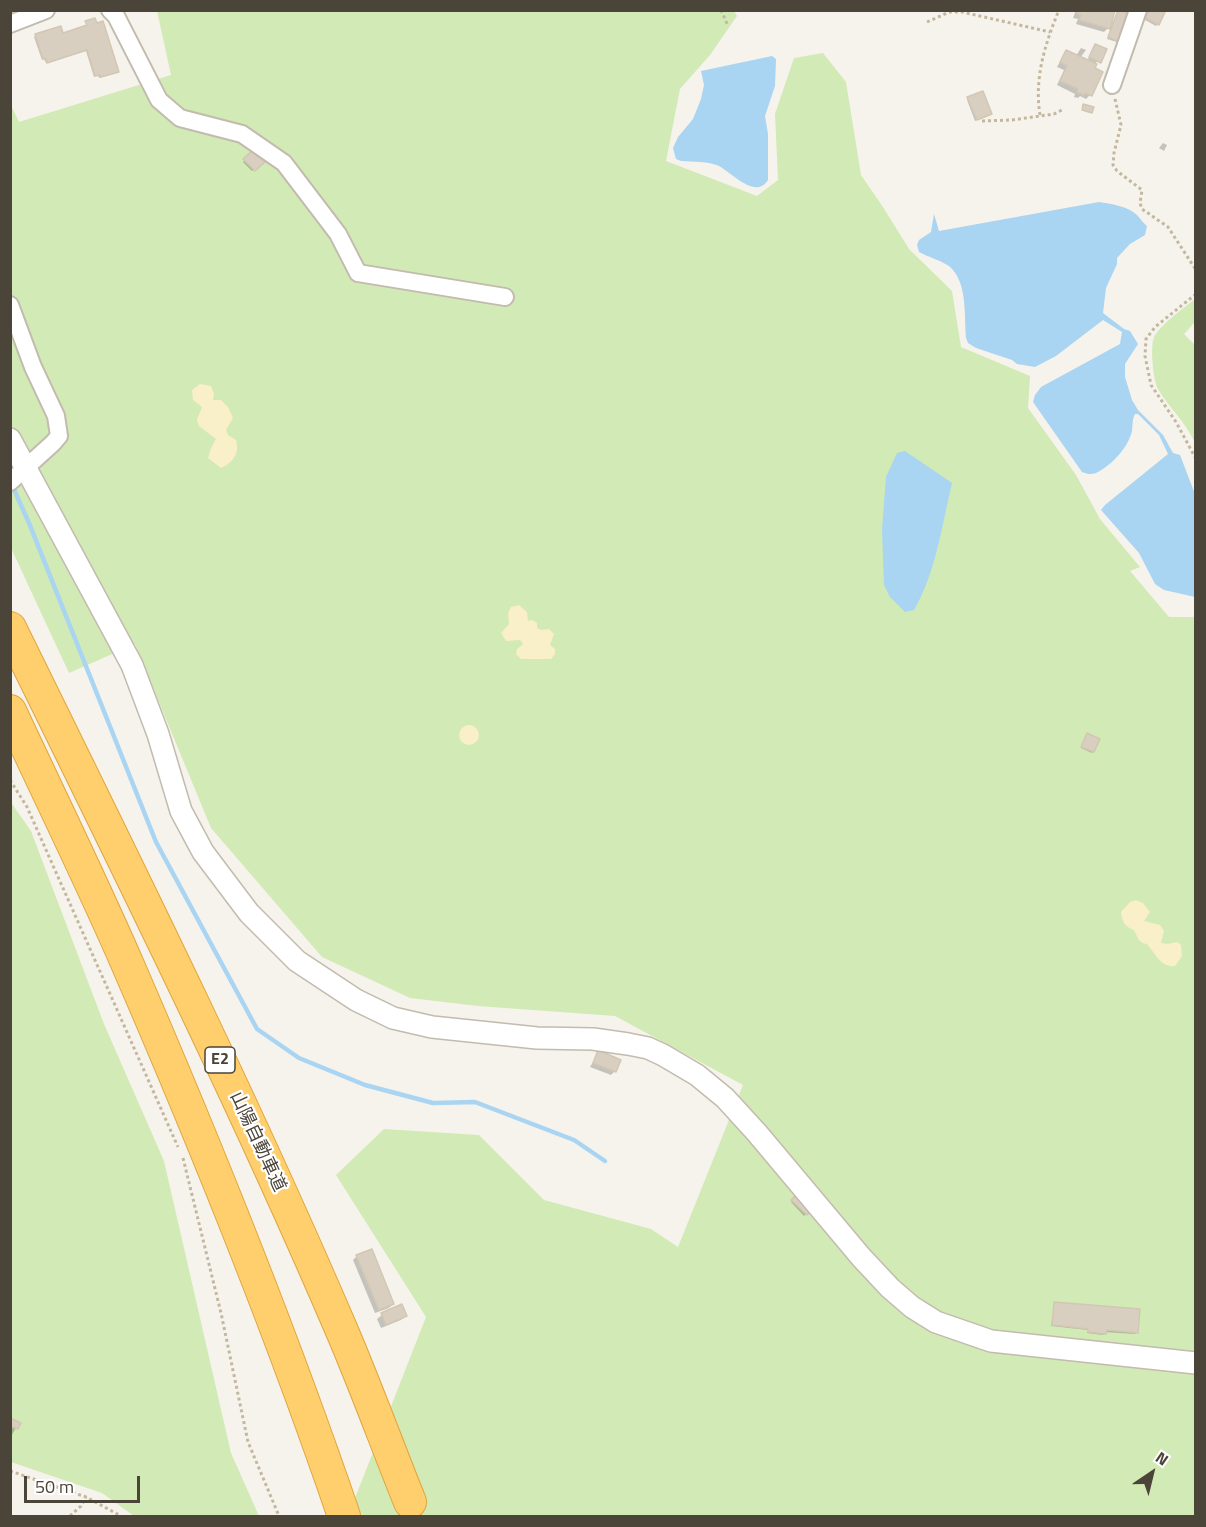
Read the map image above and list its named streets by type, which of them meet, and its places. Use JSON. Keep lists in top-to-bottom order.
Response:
{
  "streets": {
    "highway": ["E2", "山陽自動車道"]
  },
  "scale_bar": "50 m",
  "north": "top right"
}
